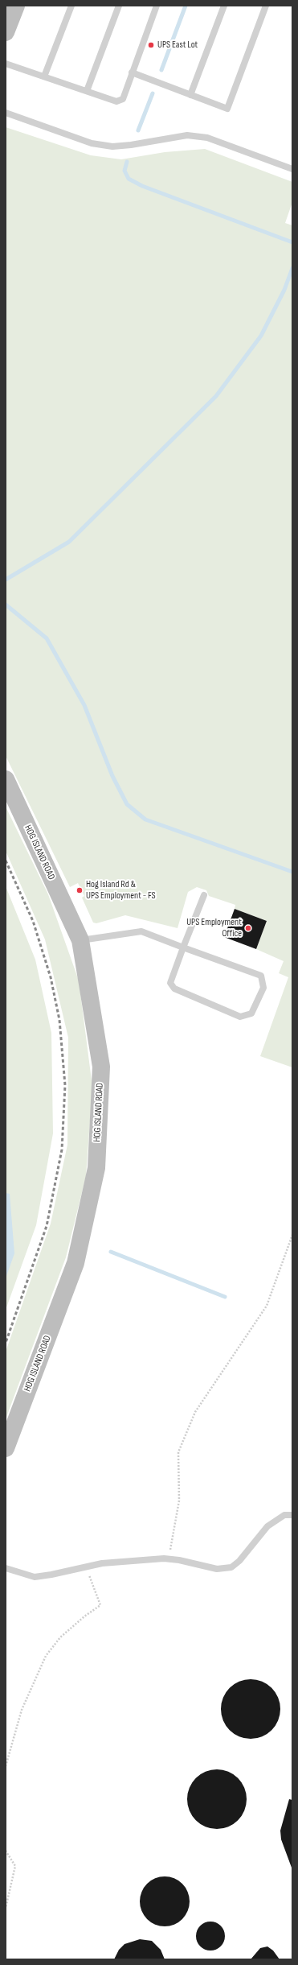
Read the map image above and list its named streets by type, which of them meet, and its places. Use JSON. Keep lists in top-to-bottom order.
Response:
{
  "streets": {
    "street": ["HOG ISLAND ROAD"]
  },
  "places": ["UPS East Lot", "Hog Island Rd & UPS Employment - FS", "UPS Employment Office"]
}
